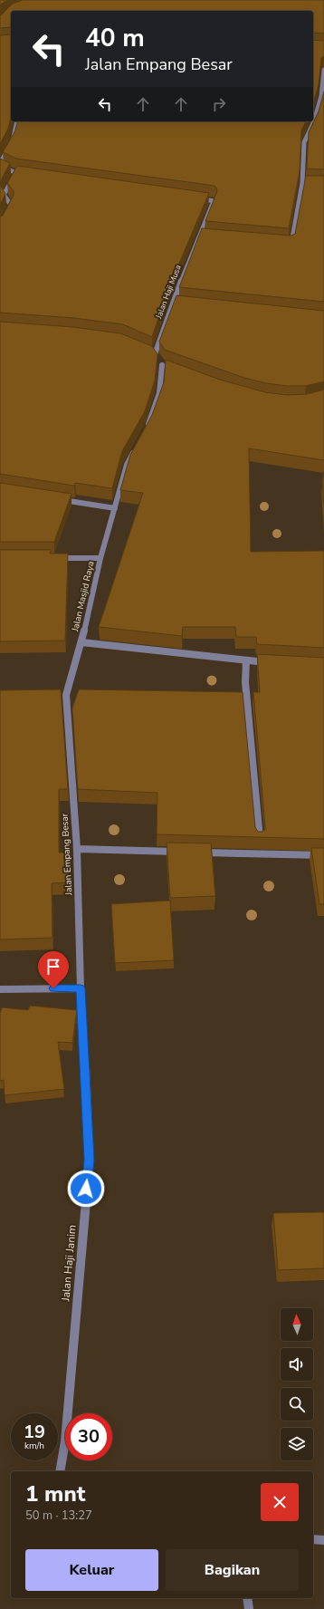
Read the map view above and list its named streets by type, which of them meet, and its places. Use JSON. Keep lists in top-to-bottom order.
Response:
{
  "streets": {
    "street": [
      "Jalan Haji Musa",
      "Jalan Masjid Raya",
      "Jalan Empang Besar",
      "Jalan Haji Janim"
    ]
  },
  "crossings": [
    ["Jalan Masjid Raya", "Jalan Empang Besar"],
    ["Jalan Empang Besar", "Jalan Haji Janim"]
  ],
  "north": "top",
  "page": {
    "turn": ["40 m", "Jalan Empang Besar"],
    "speed": "19 km/h",
    "limit": "30",
    "heading": ["1 mnt", "50 m · 13:27"],
    "buttons": ["Keluar", "Bagikan"]
  }
}
